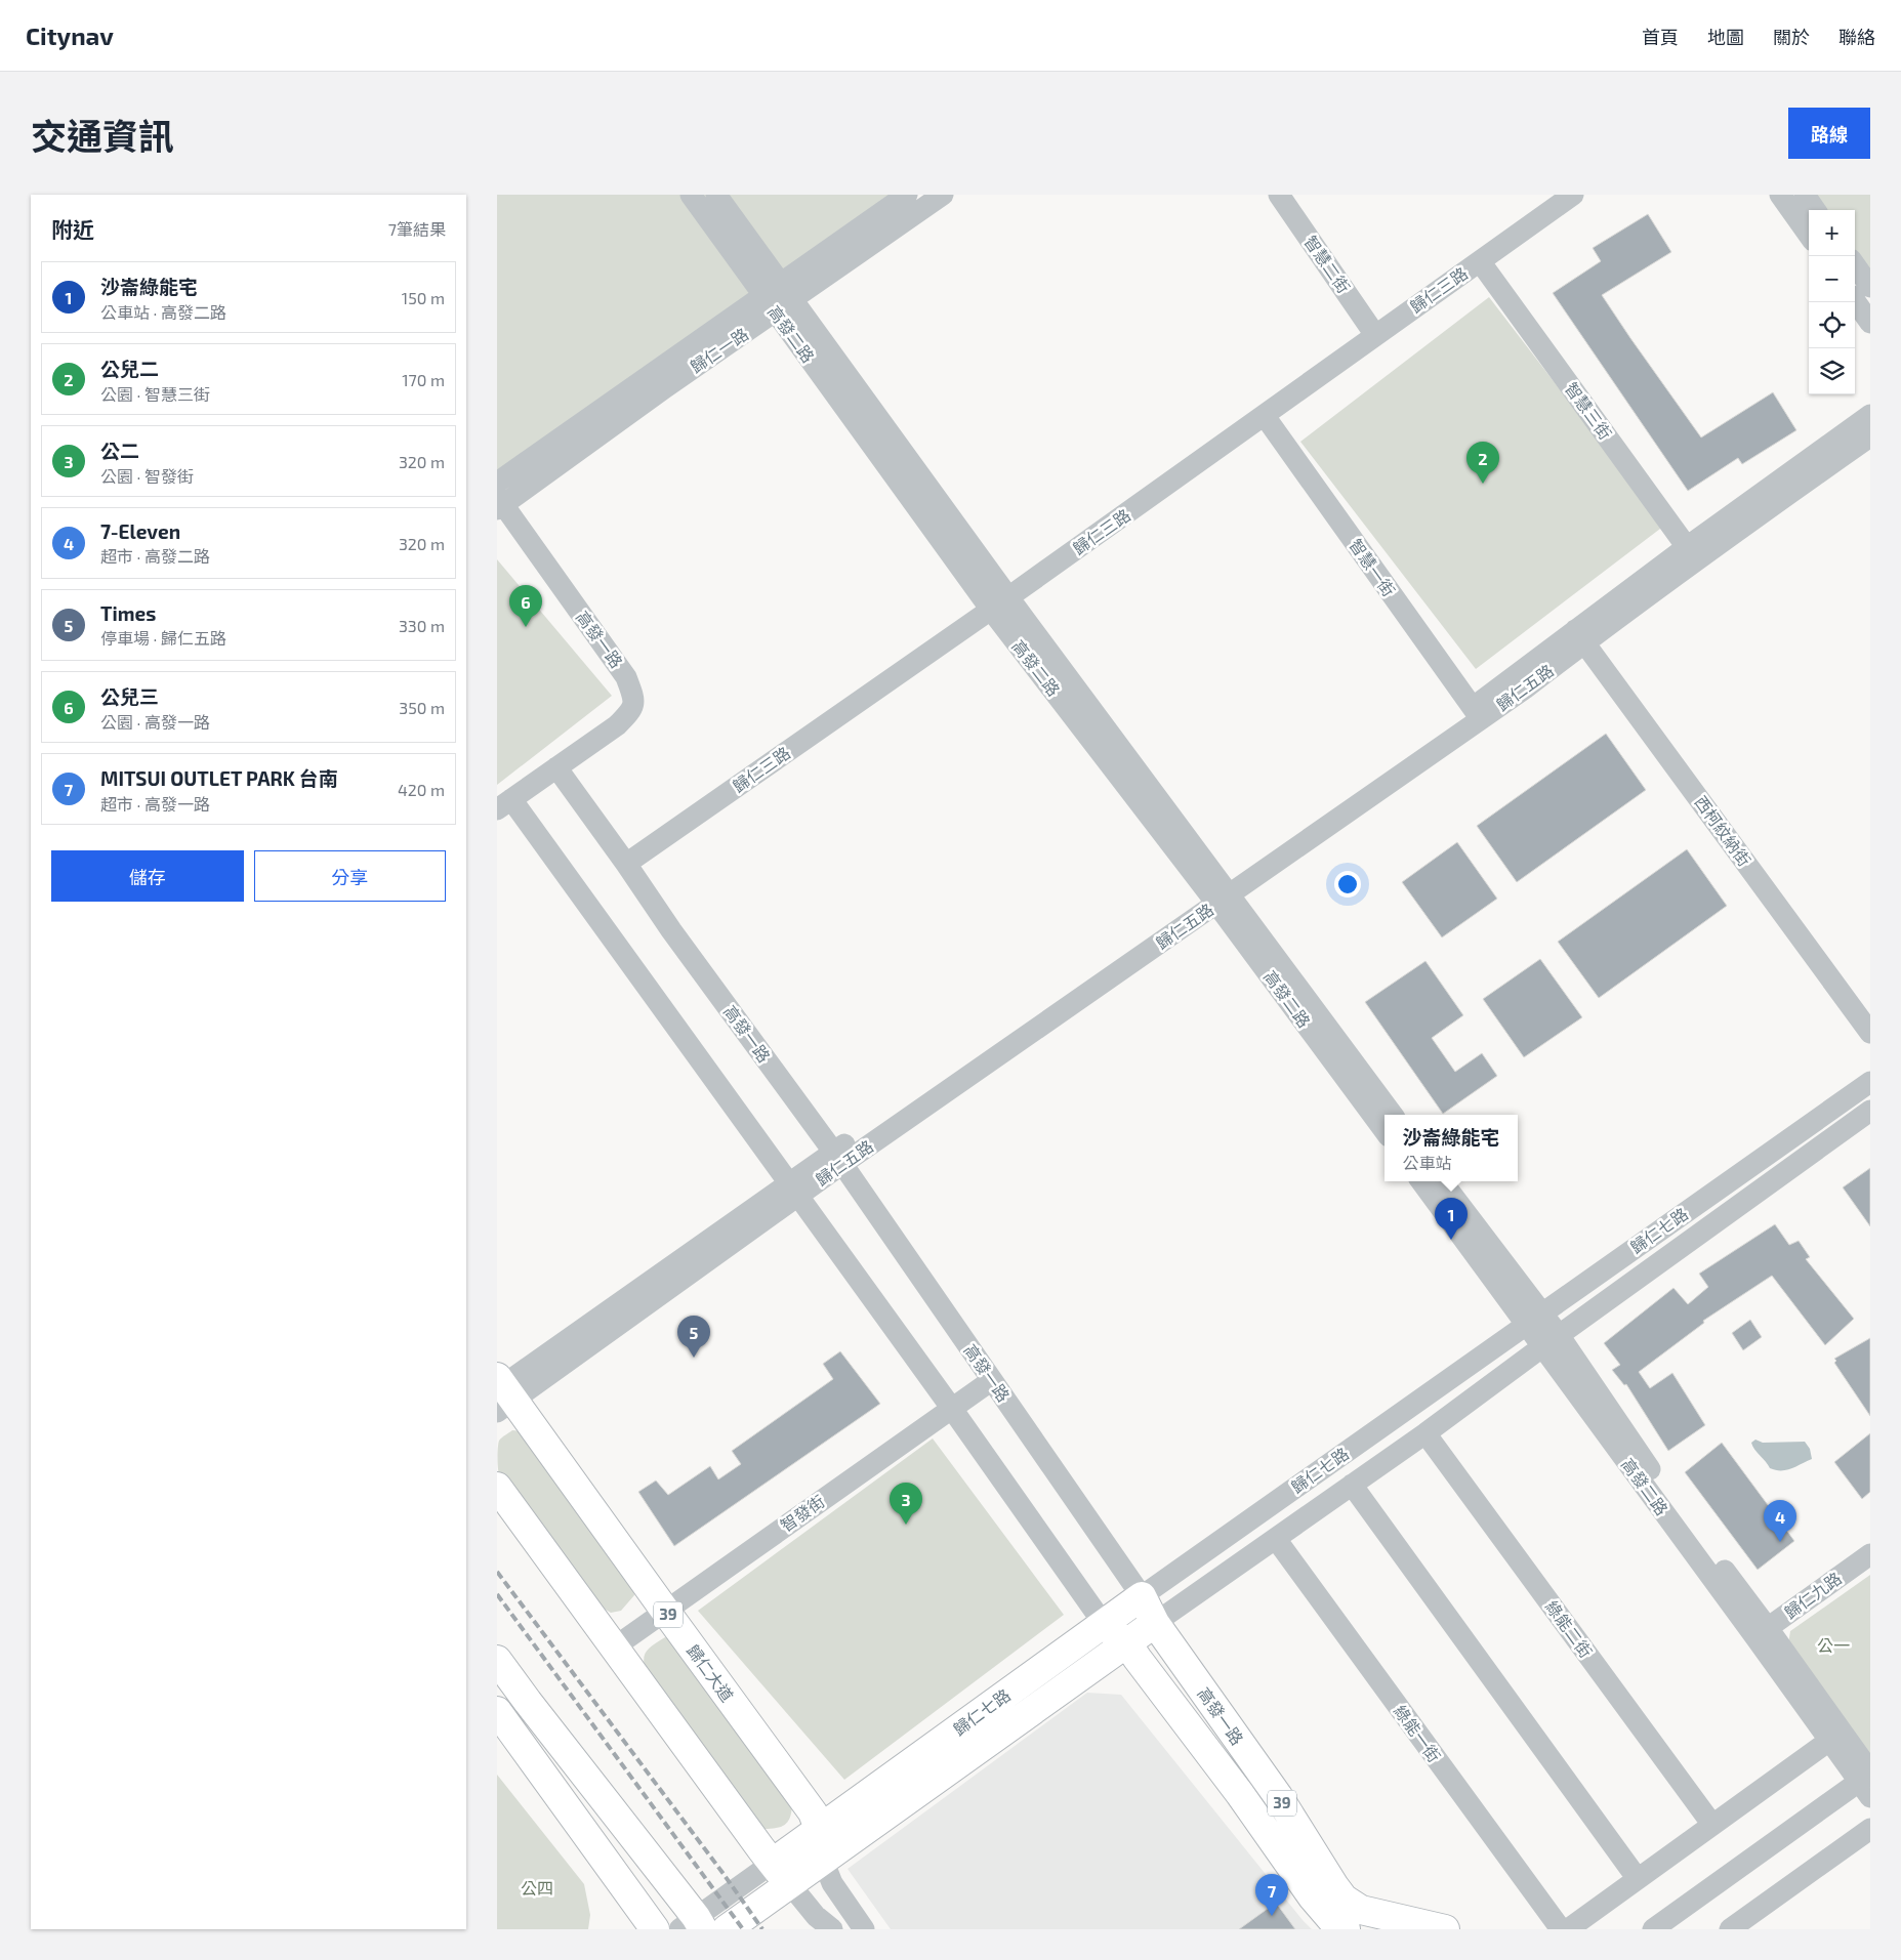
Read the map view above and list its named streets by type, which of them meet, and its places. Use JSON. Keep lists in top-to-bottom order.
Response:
{
  "streets": {
    "main road": [
      "高發一路",
      "歸仁七路",
      "39",
      "歸仁大道"
    ],
    "street": [
      "智慧二街",
      "歸仁三路",
      "高發二路",
      "歸仁一路",
      "智慧三街",
      "智慧一街",
      "歸仁五路",
      "西柯紋納街",
      "智發街",
      "歸仁九路",
      "綠能二街",
      "綠能一街"
    ]
  },
  "crossings": [
    ["智慧二街", "歸仁三路"],
    ["歸仁三路", "高發二路"],
    ["歸仁三路", "智慧三街"],
    ["歸仁三路", "智慧一街"],
    ["歸仁三路", "高發一路"],
    ["高發二路", "歸仁一路"],
    ["高發二路", "歸仁五路"],
    ["高發二路", "歸仁七路"],
    ["高發二路", "歸仁九路"],
    ["歸仁一路", "高發一路"],
    ["智慧三街", "歸仁五路"],
    ["智慧一街", "歸仁五路"],
    ["高發一路", "歸仁五路"],
    ["高發一路", "歸仁七路"],
    ["高發一路", "智發街"],
    ["歸仁五路", "西柯紋納街"],
    ["歸仁五路", "歸仁大道"],
    ["歸仁七路", "綠能二街"],
    ["歸仁七路", "歸仁大道"],
    ["歸仁七路", "綠能一街"],
    ["智發街", "歸仁大道"]
  ],
  "parks": ["公一", "公四"],
  "page": {
    "header": "Citynav",
    "nav": [
      "首頁",
      "地圖",
      "關於",
      "聯絡"
    ],
    "title": "交通資訊",
    "buttons": [
      "路線",
      ["儲存", "分享"]
    ],
    "heading": ["附近", "7筆結果"],
    "map_buttons": ["+", "−"],
    "list": [
      {
        "mark": "1",
        "name": "沙崙綠能宅",
        "note": "公車站 · 高發二路",
        "value": "150 m"
      },
      {
        "mark": "2",
        "name": "公兒二",
        "note": "公園 · 智慧三街",
        "value": "170 m"
      },
      {
        "mark": "3",
        "name": "公二",
        "note": "公園 · 智發街",
        "value": "320 m"
      },
      {
        "mark": "4",
        "name": "7-Eleven",
        "note": "超市 · 高發二路",
        "value": "320 m"
      },
      {
        "mark": "5",
        "name": "Times",
        "note": "停車場 · 歸仁五路",
        "value": "330 m"
      },
      {
        "mark": "6",
        "name": "公兒三",
        "note": "公園 · 高發一路",
        "value": "350 m"
      },
      {
        "mark": "7",
        "name": "MITSUI OUTLET PARK 台南",
        "note": "超市 · 高發一路",
        "value": "420 m"
      }
    ],
    "pins": [
      "2",
      "6",
      "1",
      "5",
      "3",
      "4",
      "7"
    ],
    "popup": ["沙崙綠能宅", "公車站"]
  }
}
